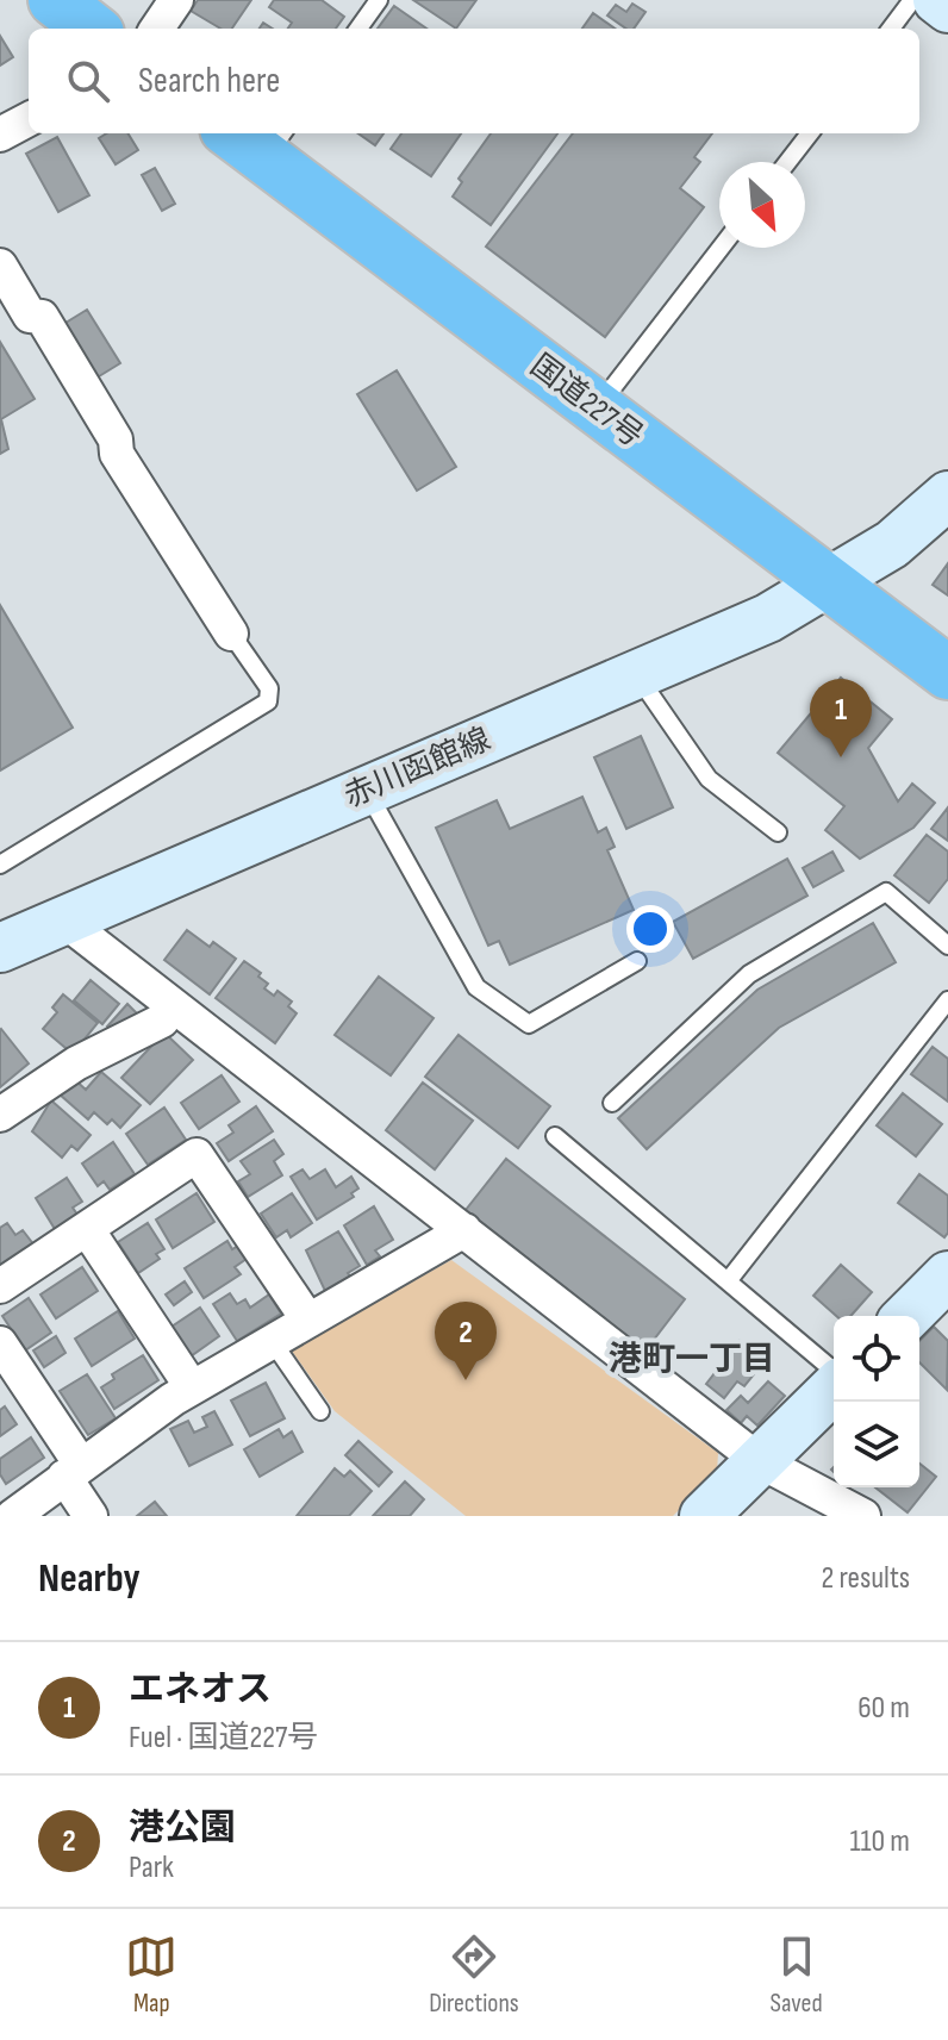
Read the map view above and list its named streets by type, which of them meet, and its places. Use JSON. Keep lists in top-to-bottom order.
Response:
{
  "streets": {
    "highway": ["国道227号"],
    "main road": ["赤川函館線"]
  },
  "crossings": [
    ["国道227号", "赤川函館線"]
  ],
  "districts": ["港町一丁目"],
  "north": "bottom right",
  "page": {
    "search": "Search here",
    "pins": ["1", "2"],
    "heading": ["Nearby", "2 results"],
    "list": [
      {
        "mark": "1",
        "name": "エネオス",
        "note": "Fuel · 国道227号",
        "value": "60 m"
      },
      {
        "mark": "2",
        "name": "港公園",
        "note": "Park",
        "value": "110 m"
      }
    ],
    "nav": ["Map", "Directions", "Saved"]
  }
}
